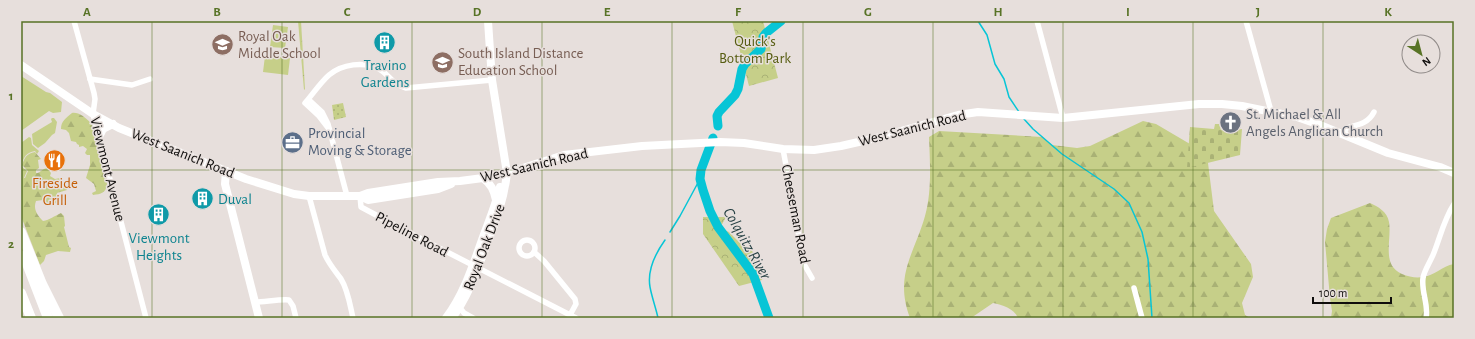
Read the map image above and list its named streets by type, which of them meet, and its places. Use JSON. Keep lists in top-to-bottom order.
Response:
{
  "streets": {
    "main road": ["West Saanich Road", "Royal Oak Drive"],
    "street": ["Viewmont Avenue", "Cheeseman Road", "Pipeline Road"]
  },
  "crossings": [
    ["West Saanich Road", "Viewmont Avenue"],
    ["West Saanich Road", "Cheeseman Road"],
    ["West Saanich Road", "Pipeline Road"],
    ["West Saanich Road", "Royal Oak Drive"],
    ["Pipeline Road", "Royal Oak Drive"]
  ],
  "water": ["Colquitz River"],
  "parks": ["Quick's Bottom Park"],
  "places": {
    "building": ["Travino Gardens", "Duval", "Viewmont Heights"],
    "school or university": ["Royal Oak Middle School", "South Island Distance Education School"],
    "church": ["St. Michael & All Angels Anglican Church"],
    "office": ["Provincial Moving & Storage"],
    "restaurant": ["Fireside Grill"]
  },
  "scale_bar": "100 m",
  "north": "bottom right",
  "grid": {
    "columns": [
      "A",
      "B",
      "C",
      "D",
      "E",
      "F",
      "G",
      "H",
      "I",
      "J",
      "K"
    ],
    "rows": ["1", "2"]
  }
}
